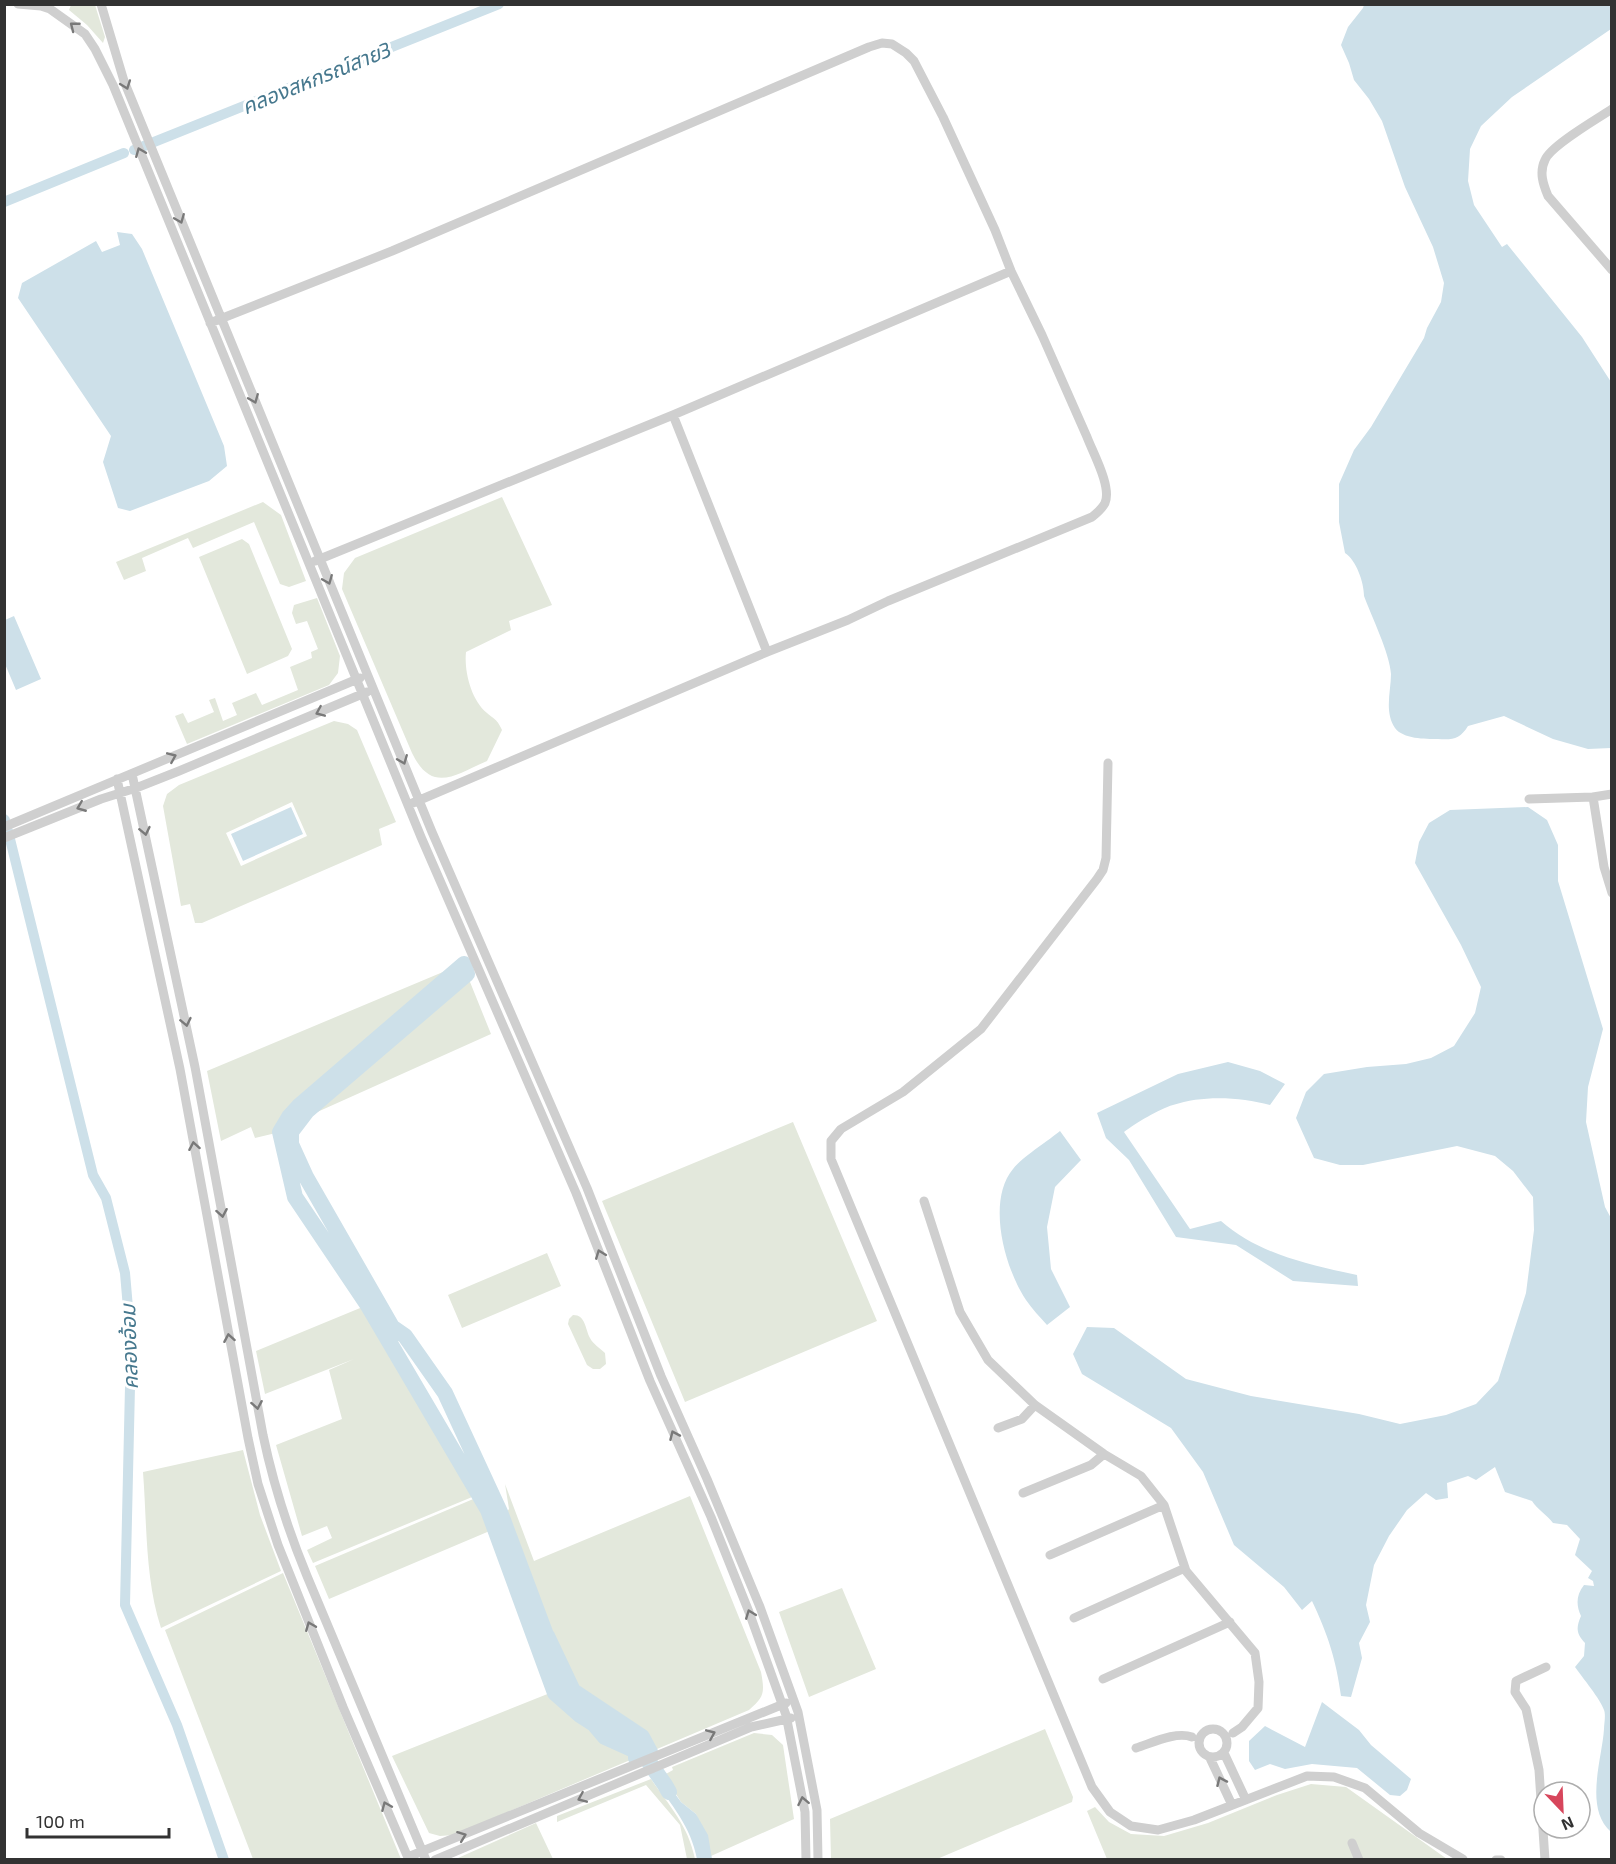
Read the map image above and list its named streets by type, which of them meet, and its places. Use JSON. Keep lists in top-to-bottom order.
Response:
{
  "water": ["คลองสหกรณ์สาย3", "คลองอ้อม"],
  "scale_bar": "100 m",
  "north": "bottom right"
}
